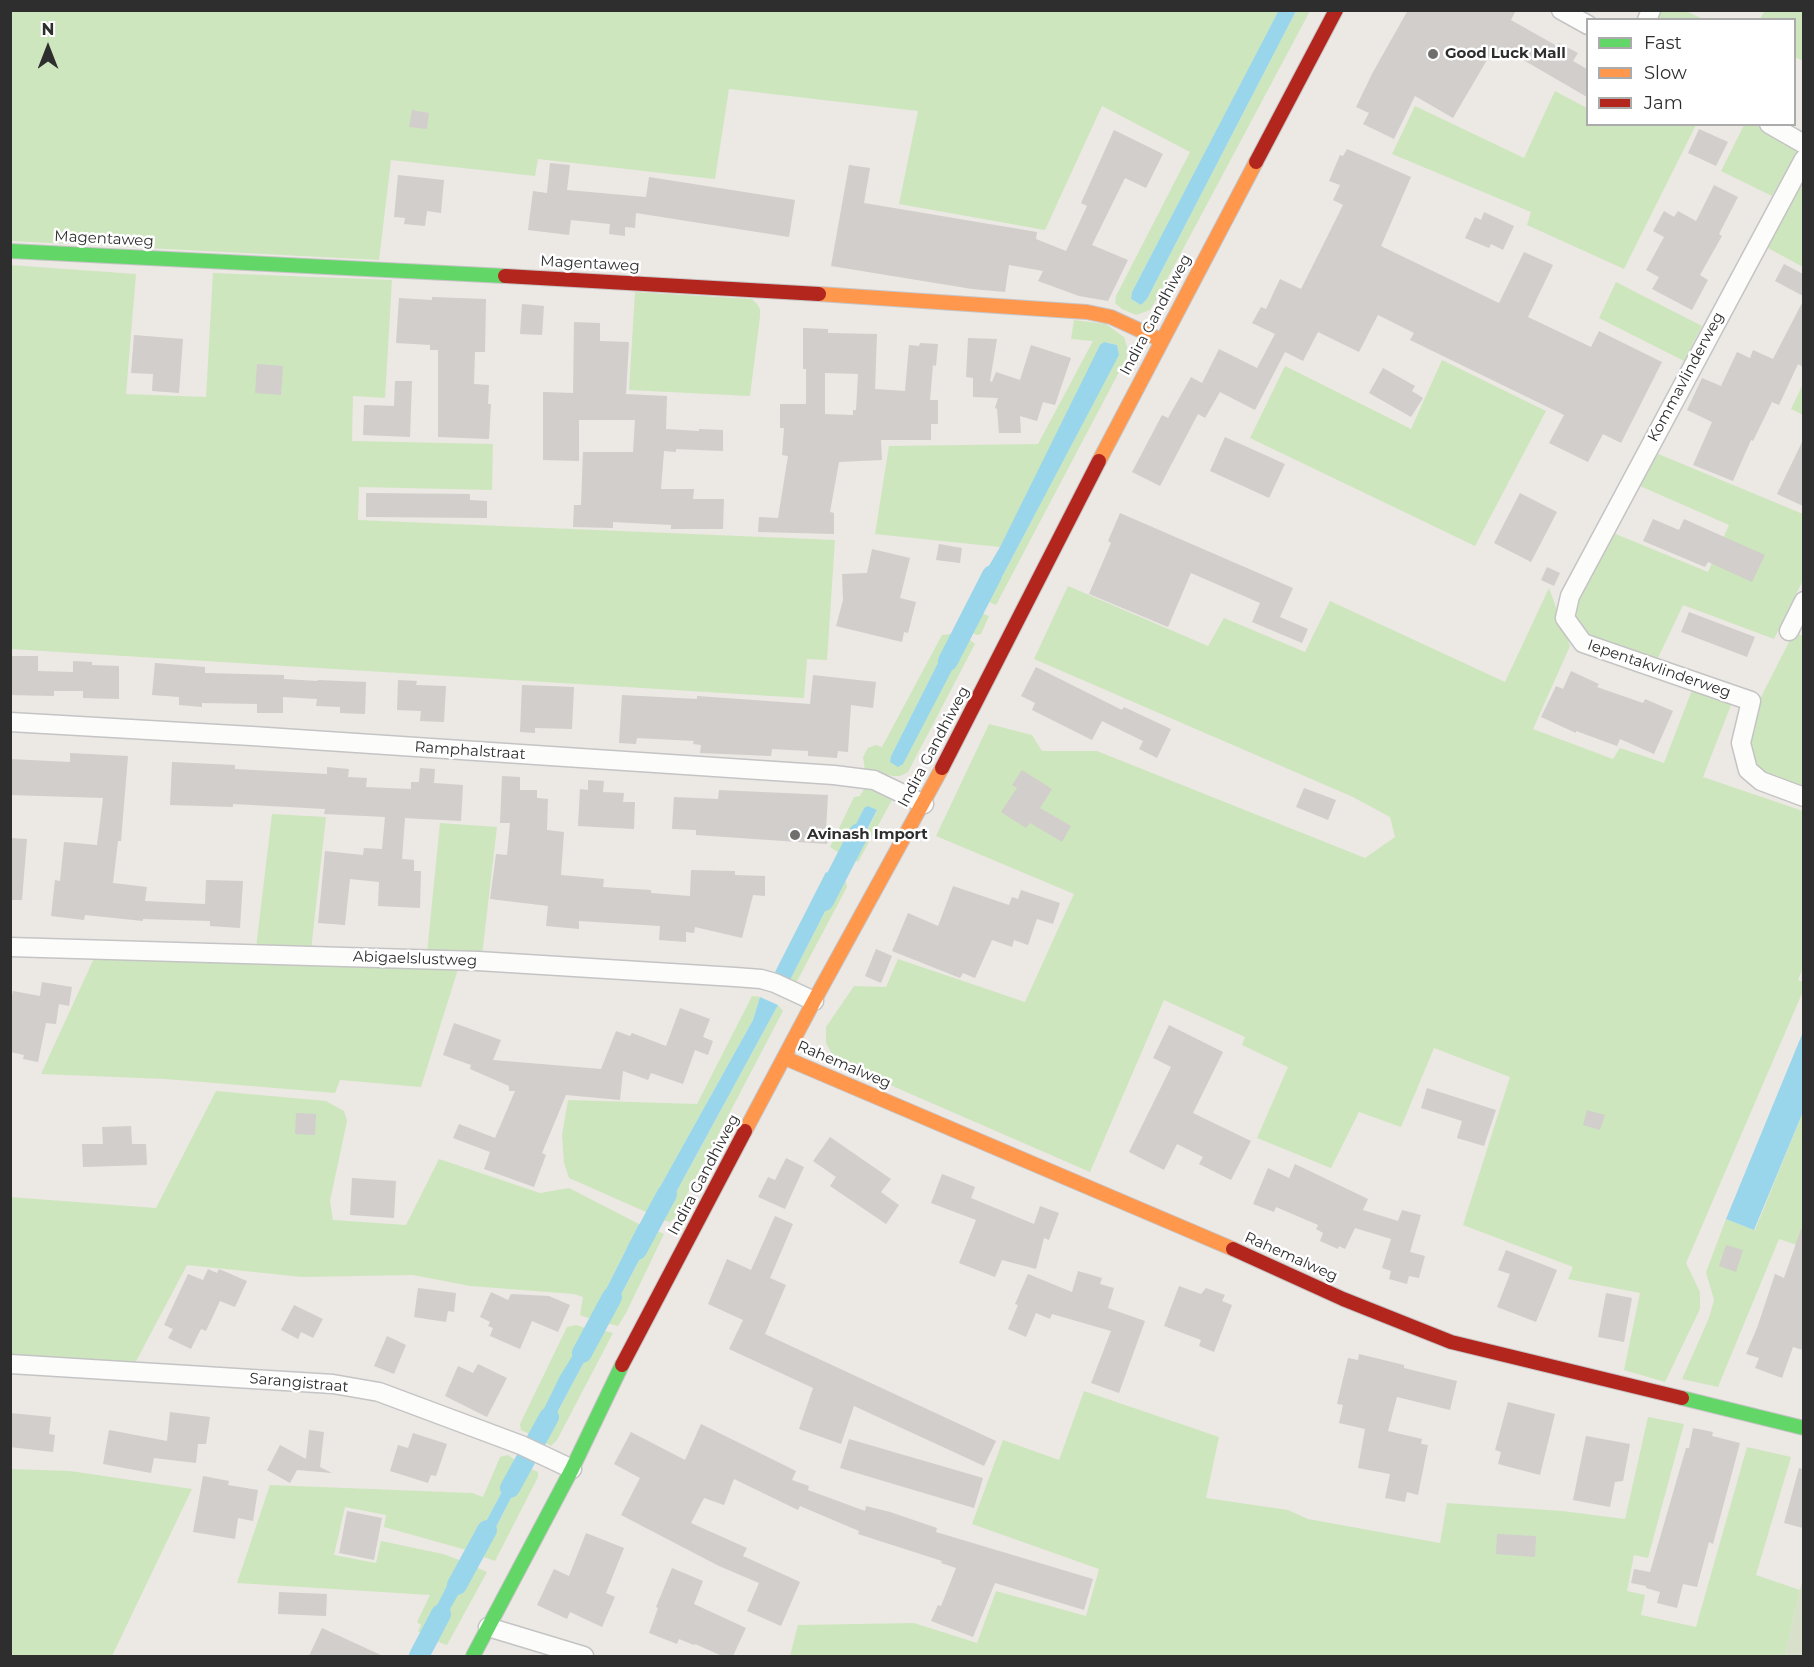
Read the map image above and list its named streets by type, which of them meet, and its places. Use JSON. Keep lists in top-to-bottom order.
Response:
{
  "streets": {
    "street": [
      "Magentaweg",
      "Indira Gandhiweg",
      "Kommavlinderweg",
      "Iepentakvlinderweg",
      "Ramphalstraat",
      "Abigaelslustweg",
      "Rahemalweg",
      "Sarangistraat"
    ]
  },
  "crossings": [
    ["Magentaweg", "Indira Gandhiweg"],
    ["Indira Gandhiweg", "Ramphalstraat"],
    ["Indira Gandhiweg", "Abigaelslustweg"],
    ["Indira Gandhiweg", "Rahemalweg"],
    ["Indira Gandhiweg", "Sarangistraat"],
    ["Kommavlinderweg", "Iepentakvlinderweg"]
  ],
  "places": ["Good Luck Mall", "Avinash Import"],
  "legend": ["Fast", "Slow", "Jam"],
  "north": "top"
}
